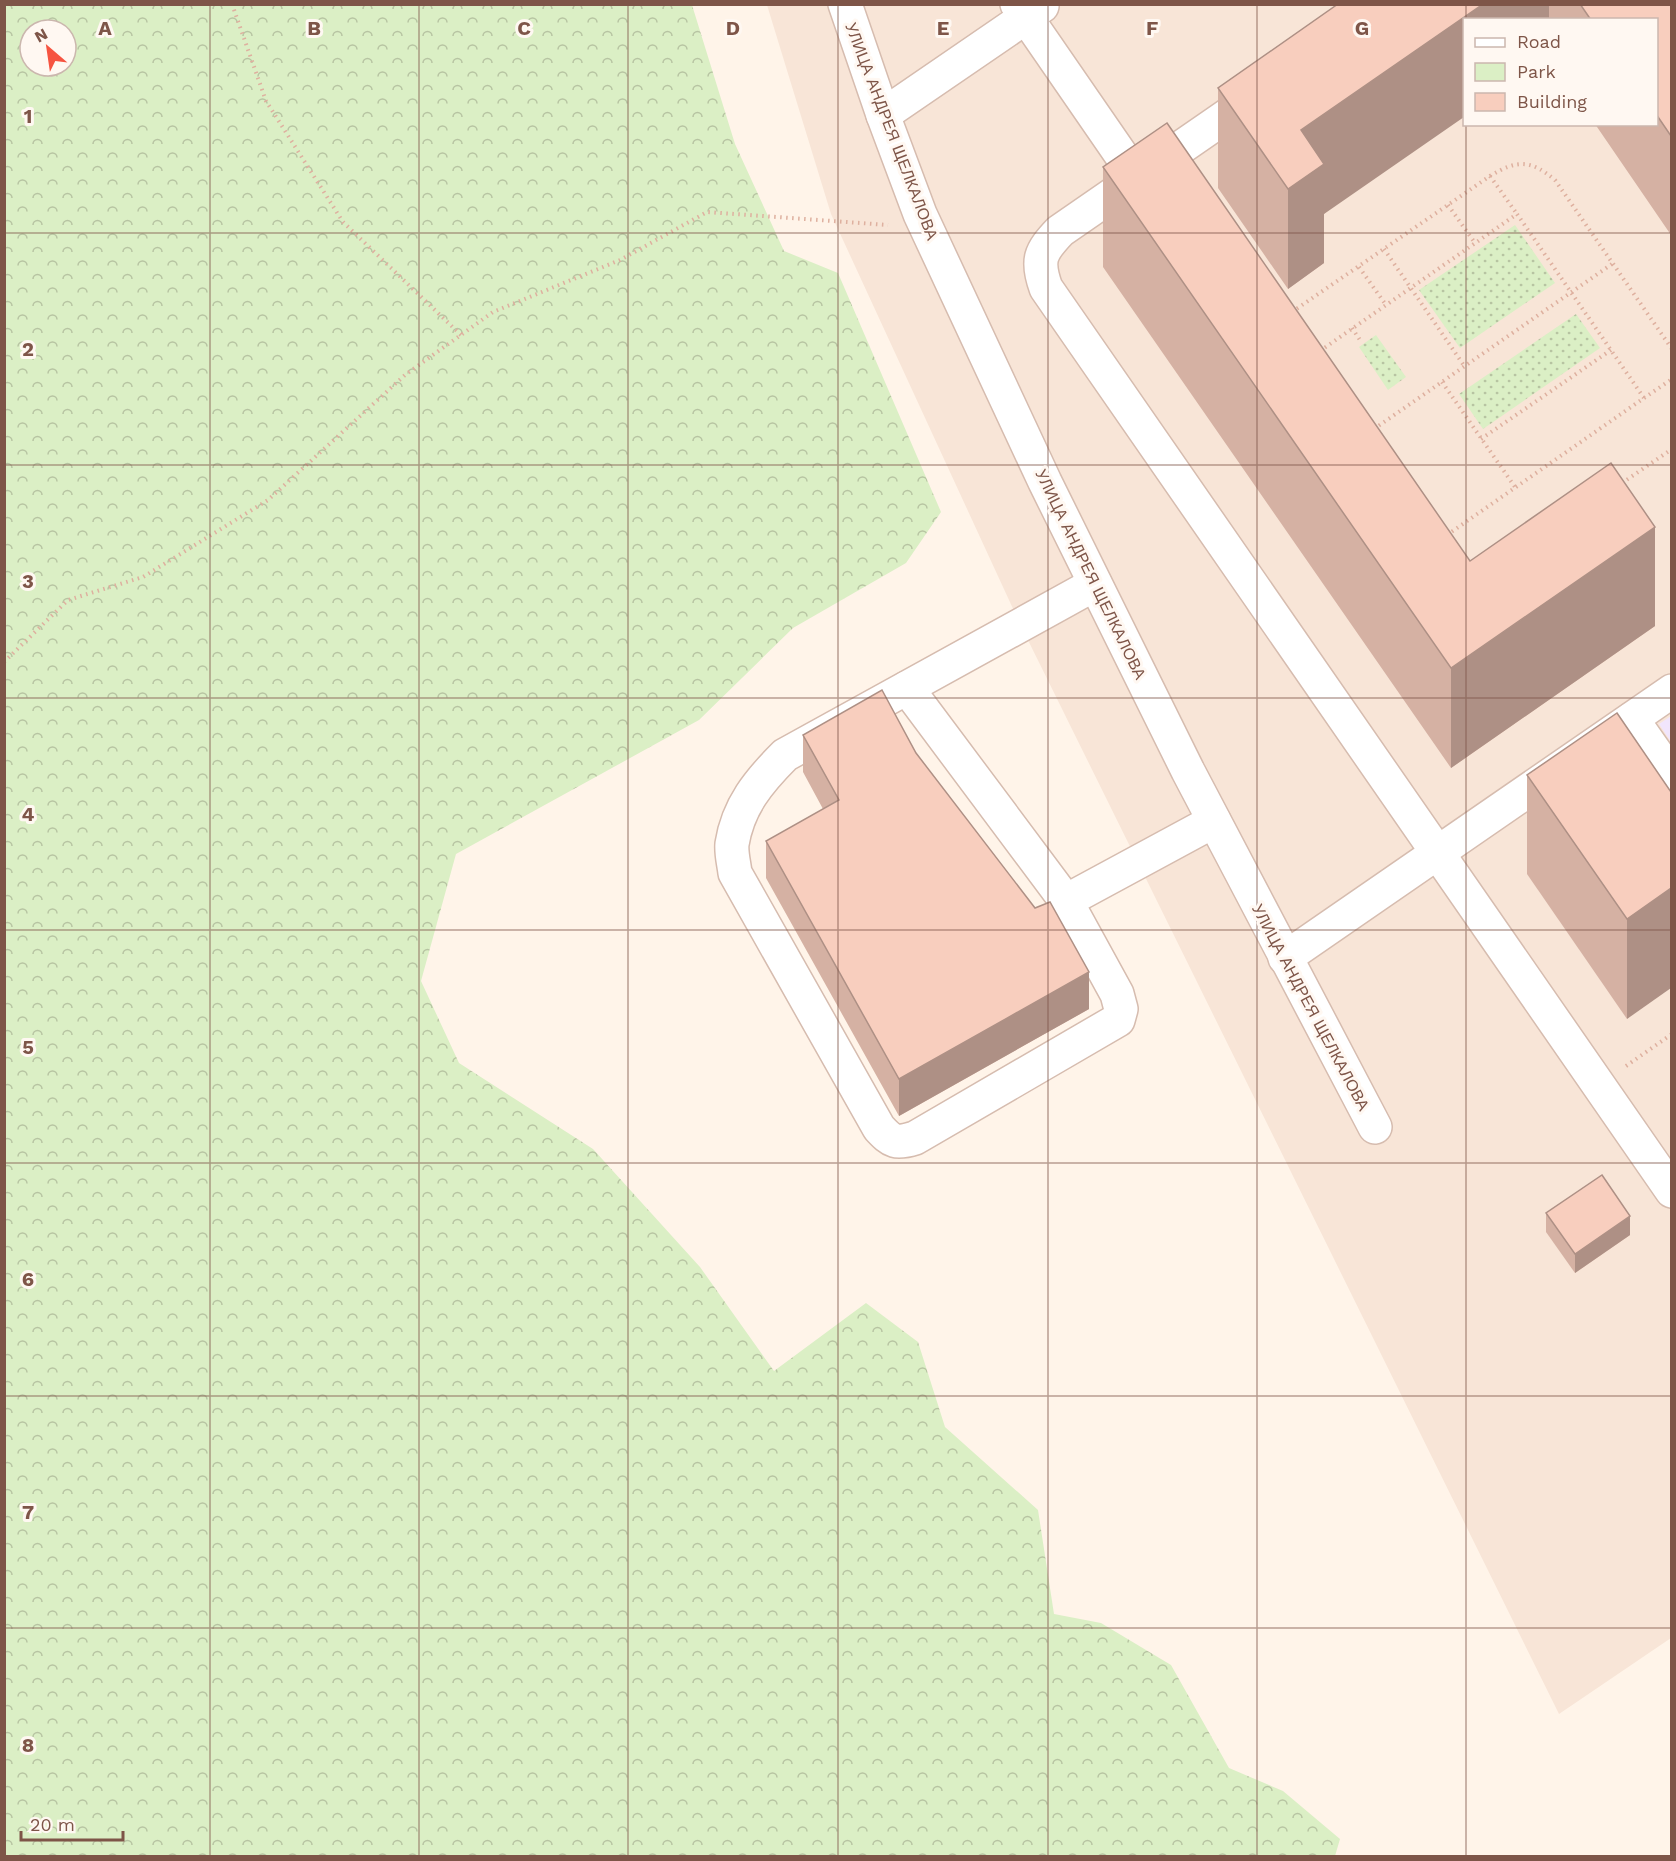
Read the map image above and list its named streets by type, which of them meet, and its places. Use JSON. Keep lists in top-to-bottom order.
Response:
{
  "streets": {
    "street": ["УЛИЦА АНДРЕЯ ЩЕЛКАЛОВА"]
  },
  "legend": ["Road", "Park", "Building"],
  "scale_bar": "20 m",
  "north": "top left",
  "grid": {
    "columns": [
      "A",
      "B",
      "C",
      "D",
      "E",
      "F",
      "G"
    ],
    "rows": [
      "1",
      "2",
      "3",
      "4",
      "5",
      "6",
      "7",
      "8"
    ]
  }
}
